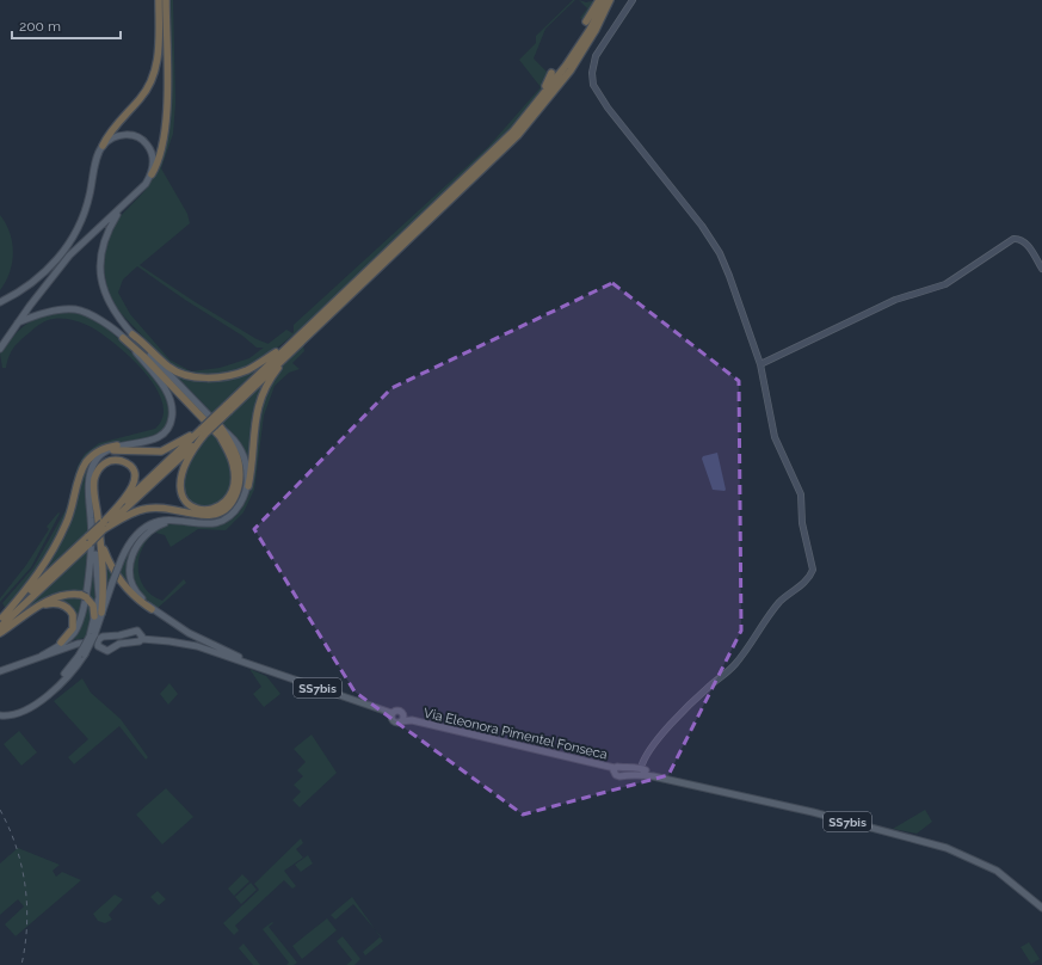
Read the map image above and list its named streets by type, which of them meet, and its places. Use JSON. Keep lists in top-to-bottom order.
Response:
{
  "streets": {
    "main road": ["SS7bis", "Via Eleonora Pimentel Fonseca"]
  },
  "crossings": [
    ["SS7bis", "Via Eleonora Pimentel Fonseca"]
  ],
  "scale_bar": "200 m"
}
